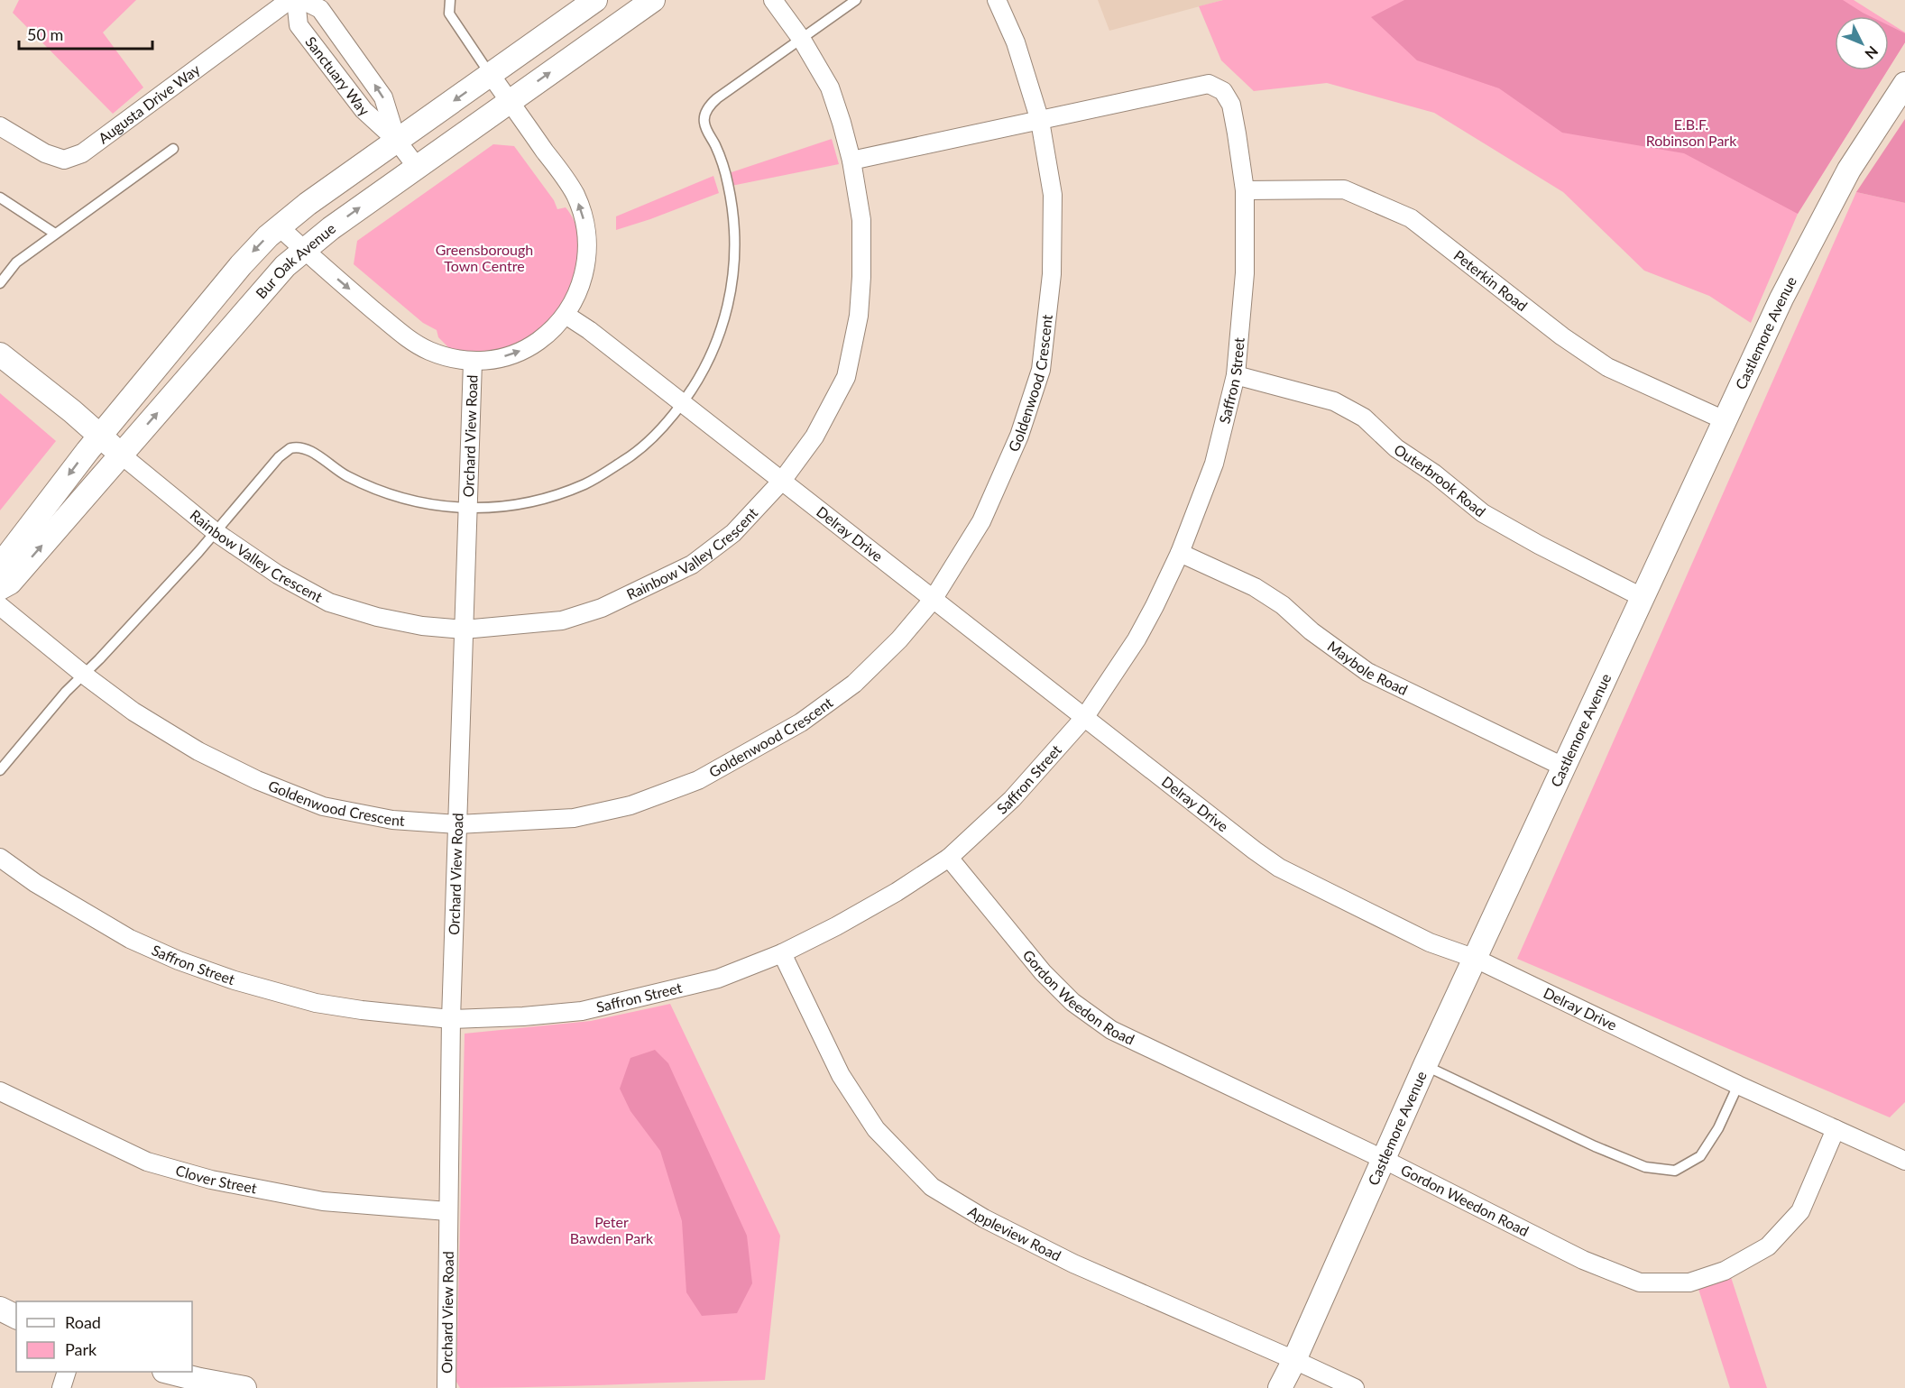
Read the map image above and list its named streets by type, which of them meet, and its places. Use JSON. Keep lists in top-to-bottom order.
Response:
{
  "streets": {
    "street": [
      "Sanctuary Way",
      "Augusta Drive Way",
      "Bur Oak Avenue",
      "Peterkin Road",
      "Castlemore Avenue",
      "Saffron Street",
      "Goldenwood Crescent",
      "Orchard View Road",
      "Outerbrook Road",
      "Delray Drive",
      "Rainbow Valley Crescent",
      "Maybole Road",
      "Gordon Weedon Road",
      "Clover Street",
      "Appleview Road"
    ]
  },
  "crossings": [
    ["Sanctuary Way", "Bur Oak Avenue"],
    ["Bur Oak Avenue", "Rainbow Valley Crescent"],
    ["Peterkin Road", "Castlemore Avenue"],
    ["Peterkin Road", "Saffron Street"],
    ["Castlemore Avenue", "Outerbrook Road"],
    ["Castlemore Avenue", "Delray Drive"],
    ["Castlemore Avenue", "Maybole Road"],
    ["Castlemore Avenue", "Gordon Weedon Road"],
    ["Castlemore Avenue", "Appleview Road"],
    ["Saffron Street", "Goldenwood Crescent"],
    ["Saffron Street", "Orchard View Road"],
    ["Saffron Street", "Outerbrook Road"],
    ["Saffron Street", "Delray Drive"],
    ["Saffron Street", "Rainbow Valley Crescent"],
    ["Saffron Street", "Maybole Road"],
    ["Saffron Street", "Gordon Weedon Road"],
    ["Saffron Street", "Appleview Road"],
    ["Goldenwood Crescent", "Orchard View Road"],
    ["Goldenwood Crescent", "Delray Drive"],
    ["Orchard View Road", "Rainbow Valley Crescent"],
    ["Orchard View Road", "Clover Street"],
    ["Delray Drive", "Rainbow Valley Crescent"],
    ["Delray Drive", "Gordon Weedon Road"]
  ],
  "parks": ["E.B.F. Robinson Park", "Greensborough Town Centre", "Peter Bawden Park"],
  "legend": ["Road", "Park"],
  "scale_bar": "50 m",
  "north": "bottom right"
}
